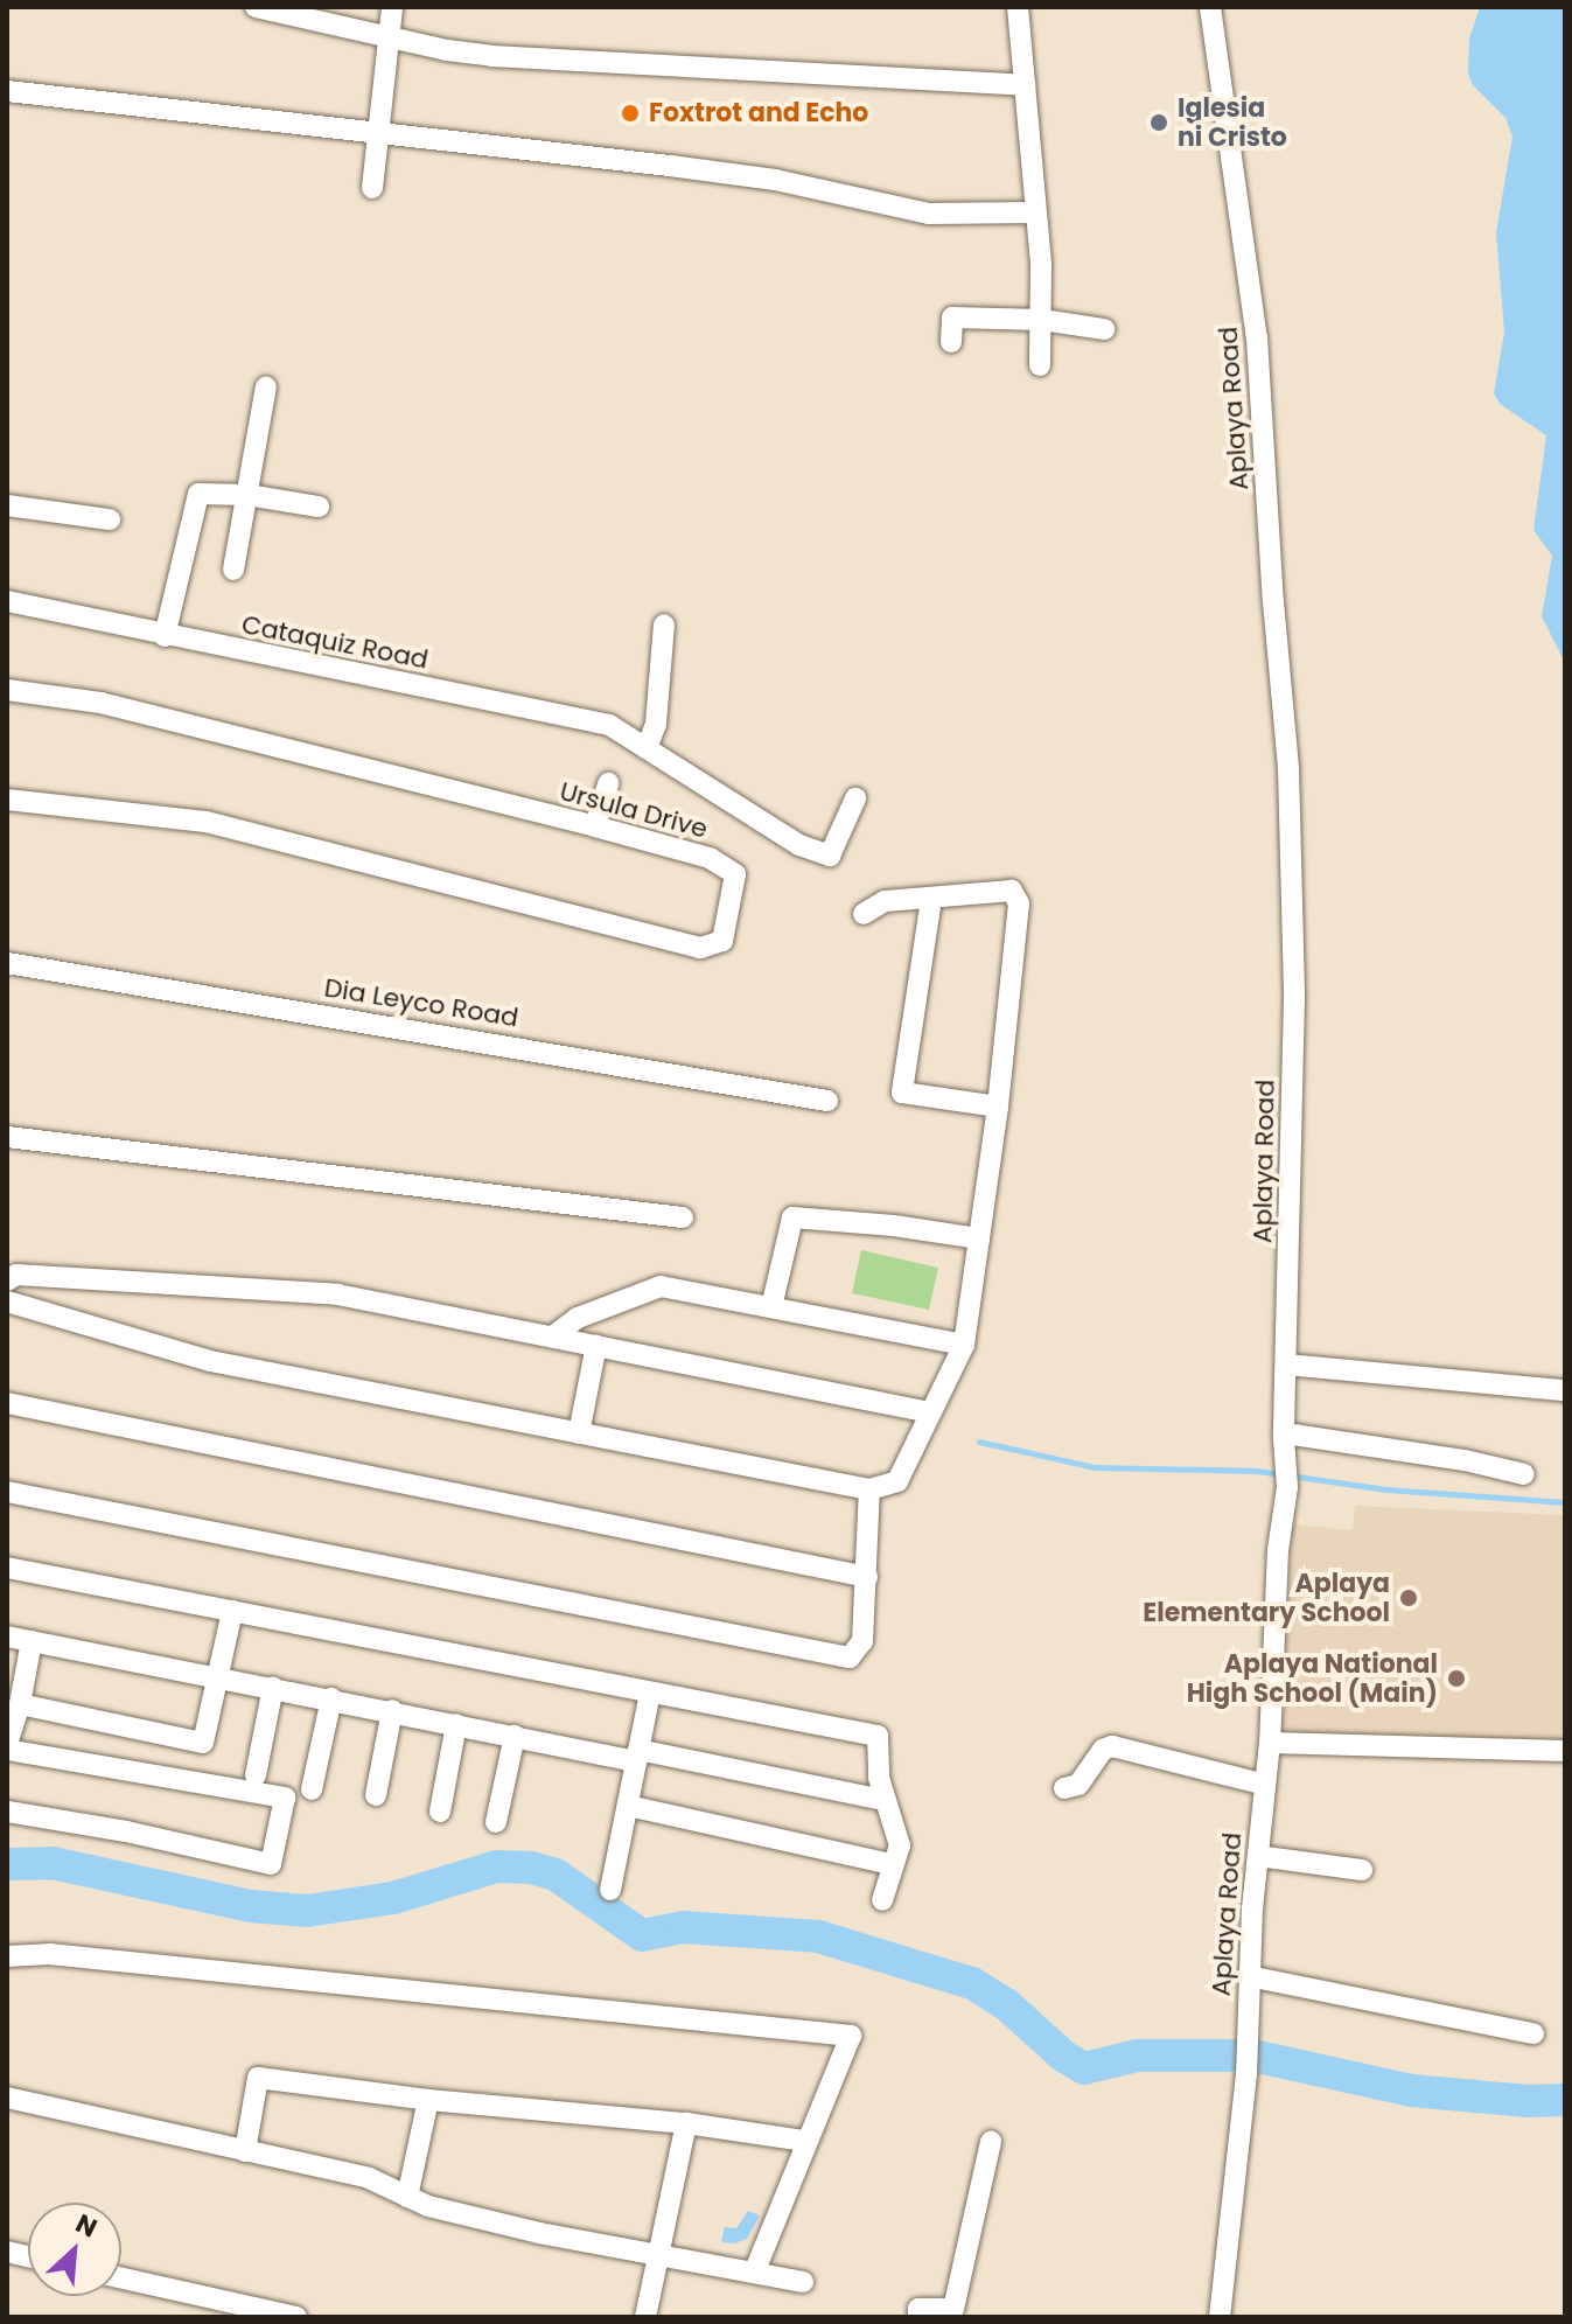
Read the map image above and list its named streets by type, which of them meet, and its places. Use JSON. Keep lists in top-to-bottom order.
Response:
{
  "streets": {
    "street": [
      "Aplaya Road",
      "Cataquiz Road",
      "Ursula Drive",
      "Dia Leyco Road"
    ]
  },
  "places": [
    "Foxtrot and Echo",
    "Iglesia ni Cristo",
    "Aplaya Elementary School",
    "Aplaya National High School (Main)"
  ],
  "north": "top right"
}
